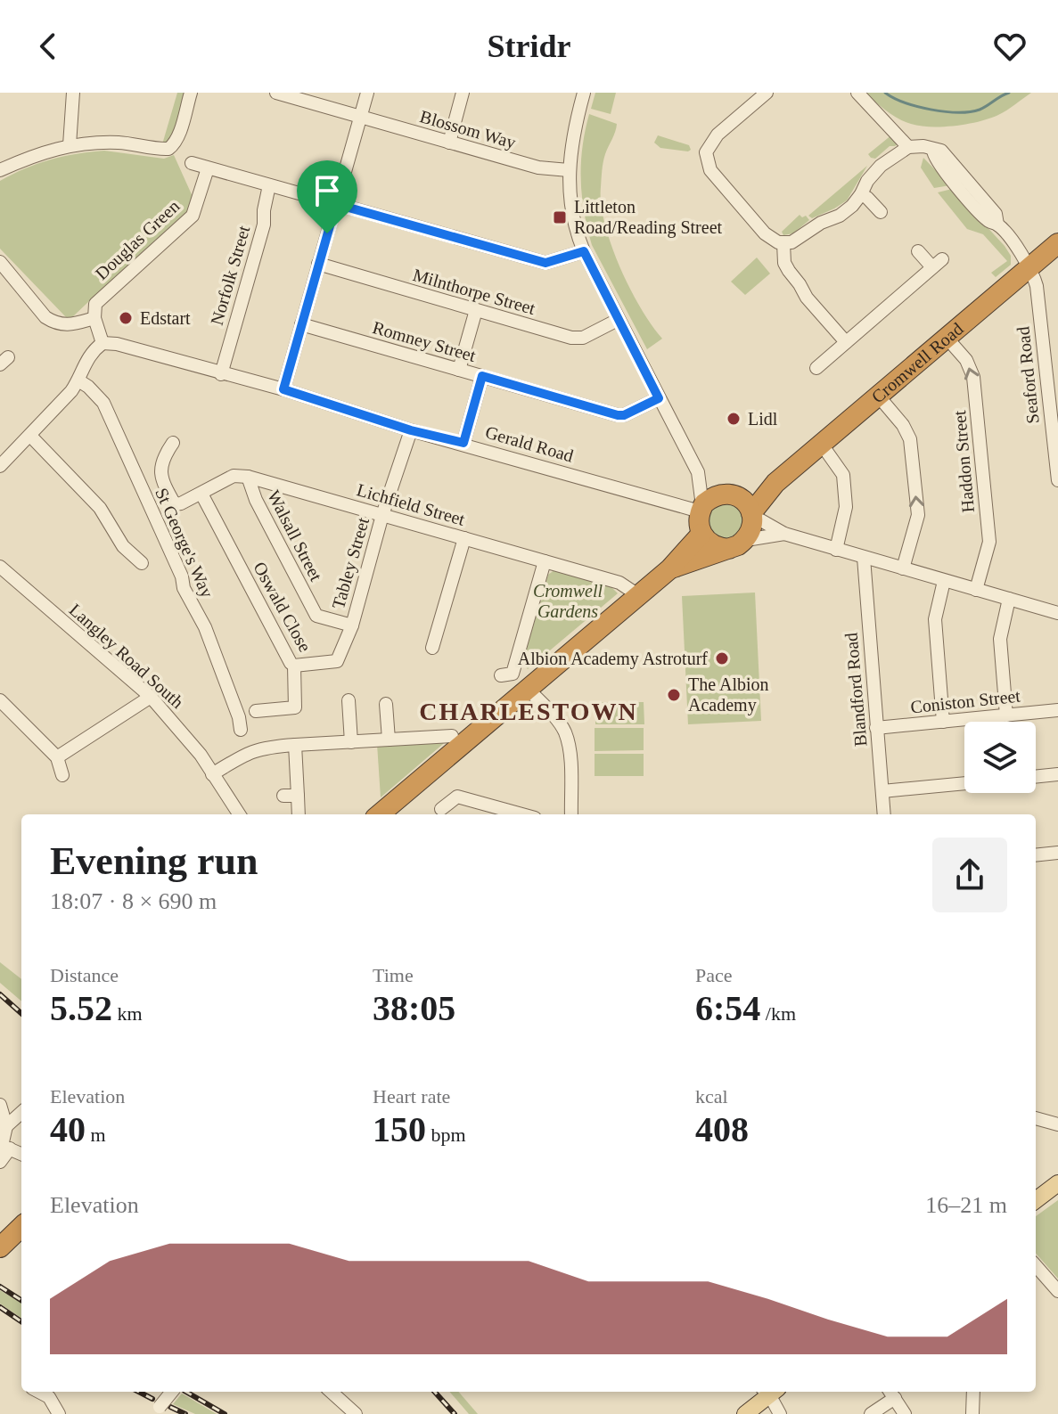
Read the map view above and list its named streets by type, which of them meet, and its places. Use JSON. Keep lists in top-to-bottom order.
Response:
{
  "streets": {
    "highway": ["Cromwell Road"],
    "street": [
      "Blossom Way",
      "Douglas Green",
      "Norfolk Street",
      "Milnthorpe Street",
      "Romney Street",
      "Seaford Road",
      "Gerald Road",
      "Haddon Street",
      "Lichfield Street",
      "Walsall Street",
      "St George's Way",
      "Tabley Street",
      "Oswald Close",
      "Langley Road South",
      "Blandford Road",
      "Coniston Street"
    ]
  },
  "crossings": [
    ["Norfolk Street", "Gerald Road"],
    ["Cromwell Road", "Seaford Road"],
    ["Cromwell Road", "Gerald Road"],
    ["Cromwell Road", "Haddon Street"],
    ["Gerald Road", "Tabley Street"],
    ["Lichfield Street", "Walsall Street"],
    ["Lichfield Street", "Tabley Street"],
    ["Walsall Street", "Tabley Street"],
    ["Walsall Street", "Oswald Close"],
    ["Tabley Street", "Oswald Close"],
    ["Blandford Road", "Coniston Street"]
  ],
  "districts": ["CHARLESTOWN"],
  "parks": ["Cromwell Gardens"],
  "places": {
    "transit": ["Littleton Road/Reading Street"],
    "other": [
      "Edstart",
      "Lidl",
      "Albion Academy Astroturf",
      "The Albion Academy"
    ]
  },
  "page": {
    "header": "Stridr",
    "heading": ["Evening run", "18:07 · 8 × 690 m"],
    "stats": [
      ["Distance", "5.52 km"],
      ["Time", "38:05"],
      ["Pace", "6:54 /km"],
      ["Elevation", "40 m"],
      ["Heart rate", "150 bpm"],
      ["kcal", "408"]
    ],
    "chart": ["Elevation", "16–21 m"]
  }
}
